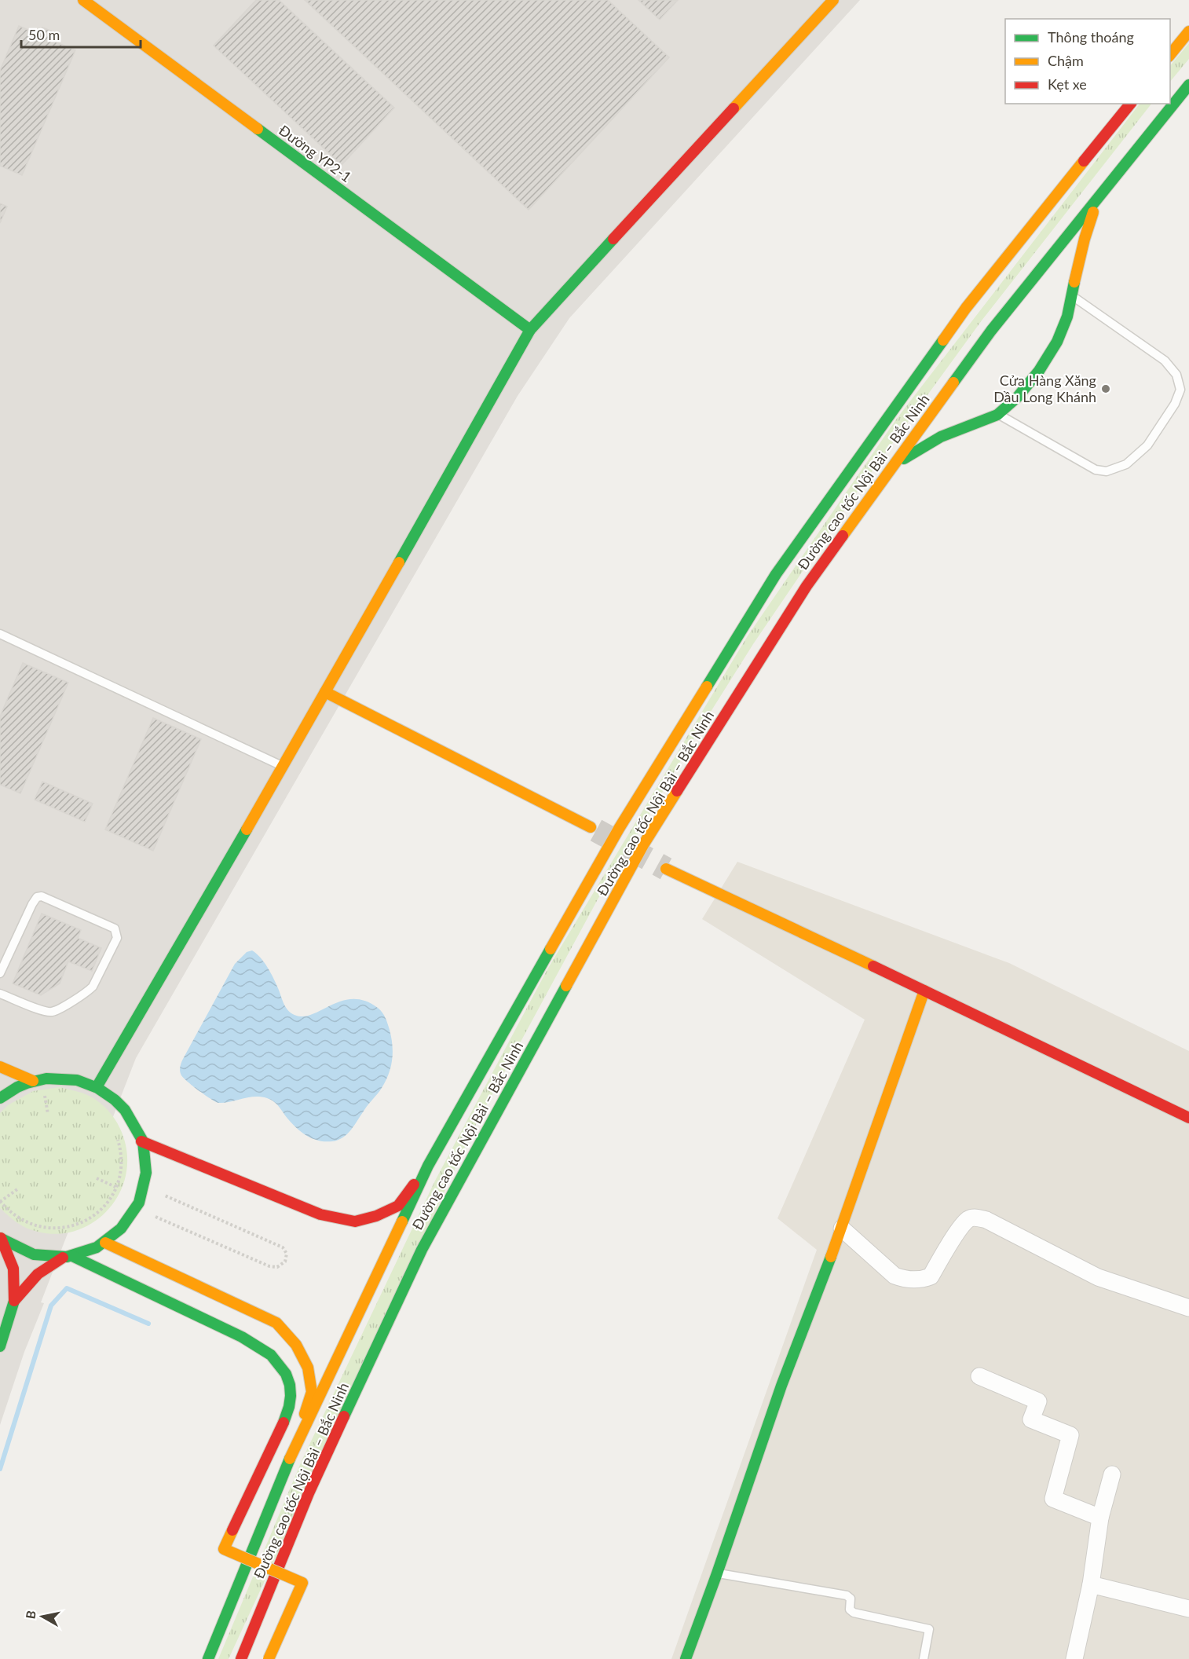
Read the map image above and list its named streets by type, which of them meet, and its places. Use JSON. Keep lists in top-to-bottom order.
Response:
{
  "streets": {
    "main road": ["Đường YP2-1", "Đường cao tốc Nội Bài – Bắc Ninh"]
  },
  "places": ["Cửa Hàng Xăng Dầu Long Khánh"],
  "legend": ["Thông thoáng", "Chậm", "Kẹt xe"],
  "scale_bar": "50 m",
  "north": "left"
}
